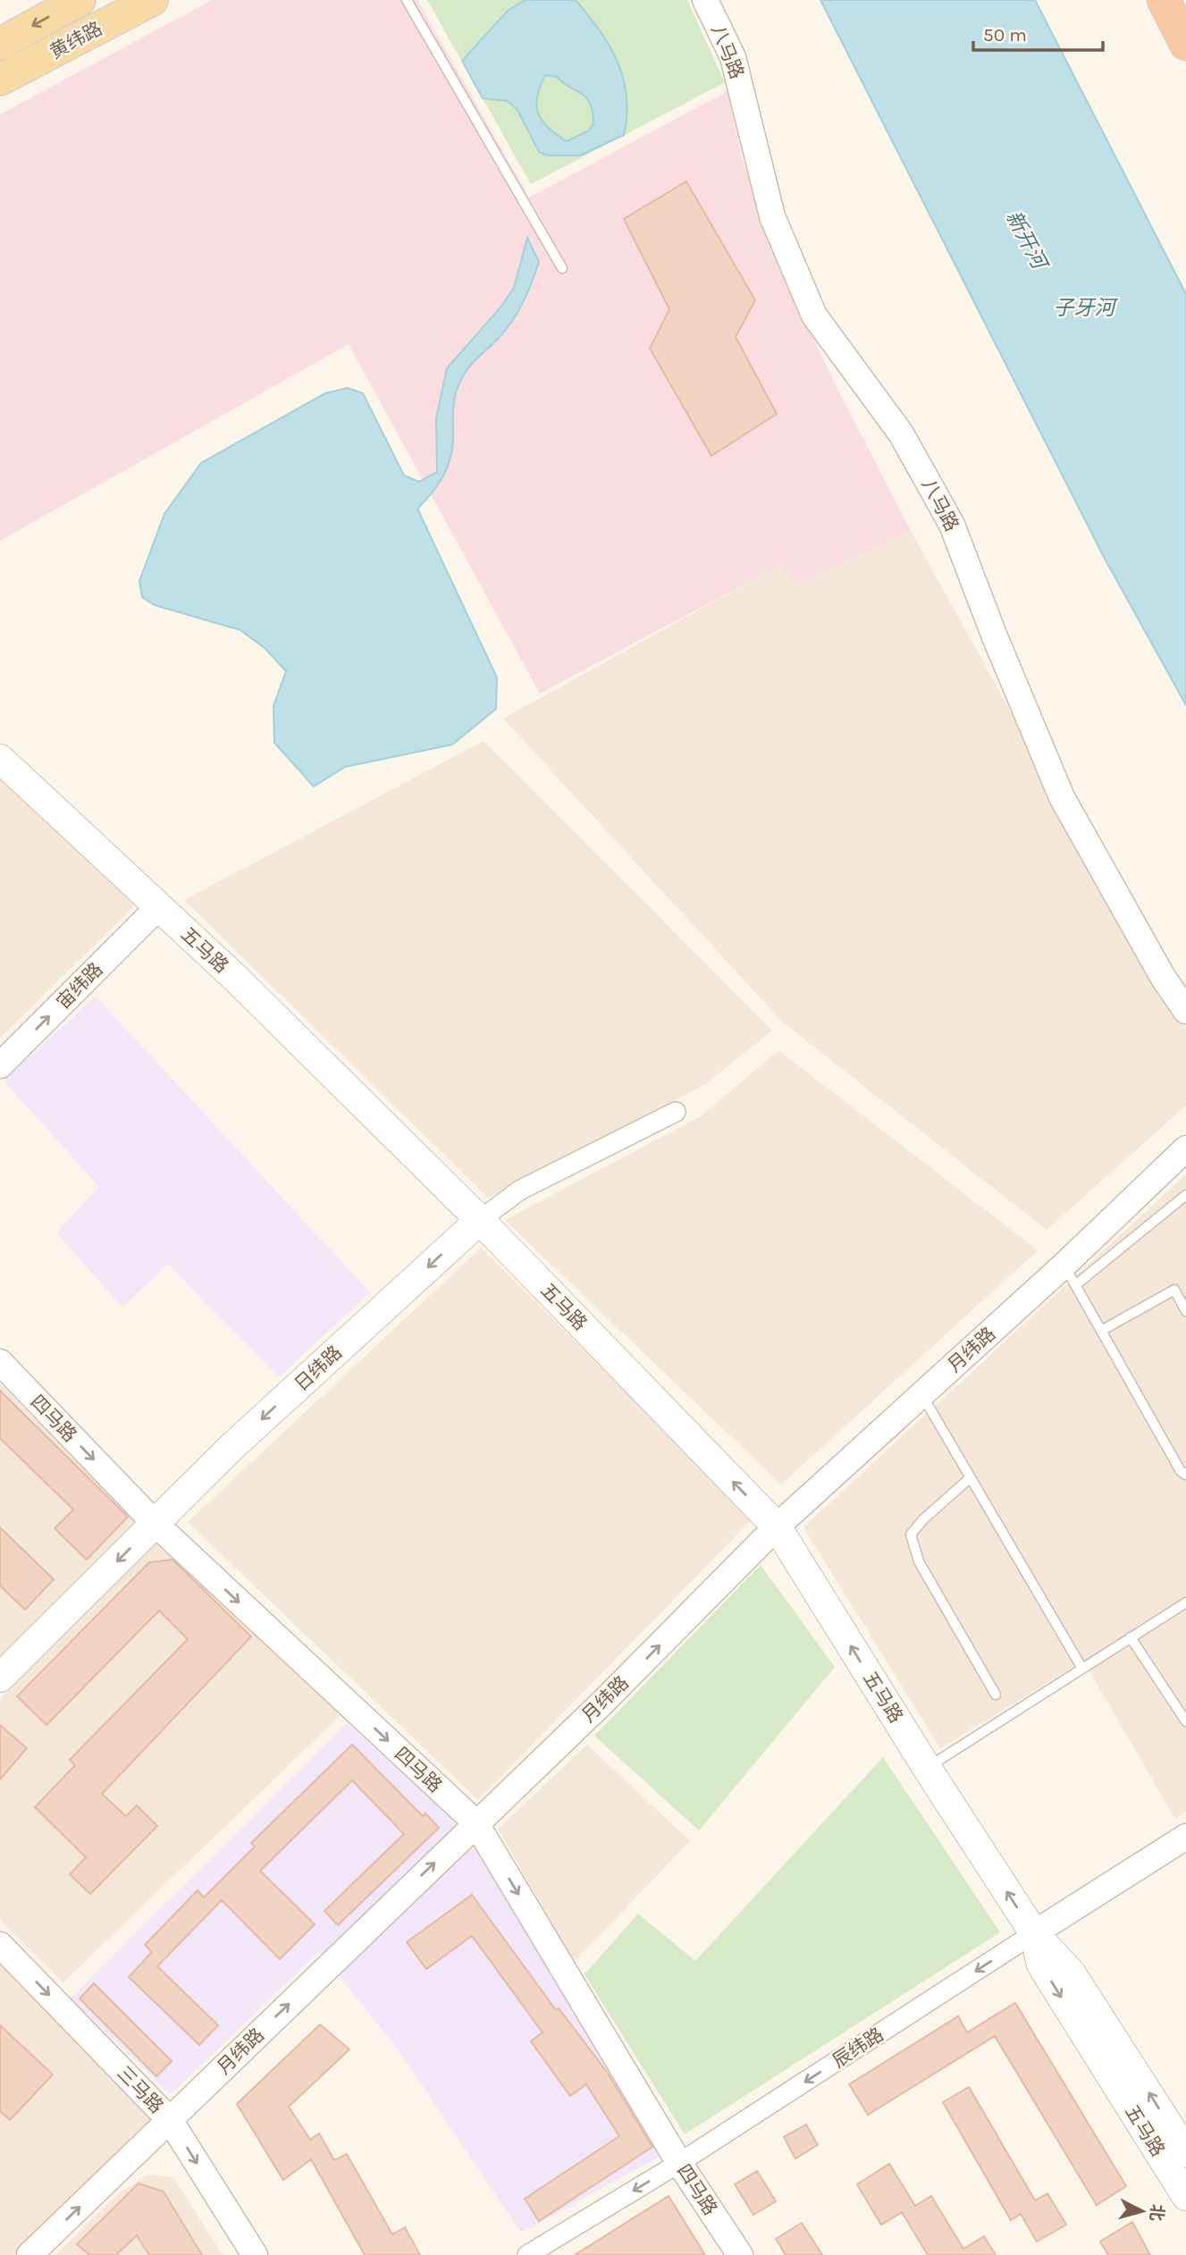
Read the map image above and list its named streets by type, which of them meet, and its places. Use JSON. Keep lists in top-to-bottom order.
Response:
{
  "streets": {
    "main road": ["黄纬路", "五马路", "日纬路"],
    "street": [
      "八马路",
      "宙纬路",
      "月纬路",
      "四马路",
      "辰纬路",
      "三马路"
    ]
  },
  "crossings": [
    ["五马路", "宙纬路"],
    ["五马路", "月纬路"],
    ["五马路", "日纬路"],
    ["五马路", "辰纬路"],
    ["月纬路", "四马路"],
    ["月纬路", "三马路"],
    ["日纬路", "四马路"],
    ["四马路", "辰纬路"]
  ],
  "one_way": [
    "宙纬路",
    "月纬路",
    "日纬路",
    "四马路",
    "辰纬路",
    "三马路"
  ],
  "water": ["新开河", "子牙河"],
  "scale_bar": "50 m",
  "north": "right"
}
